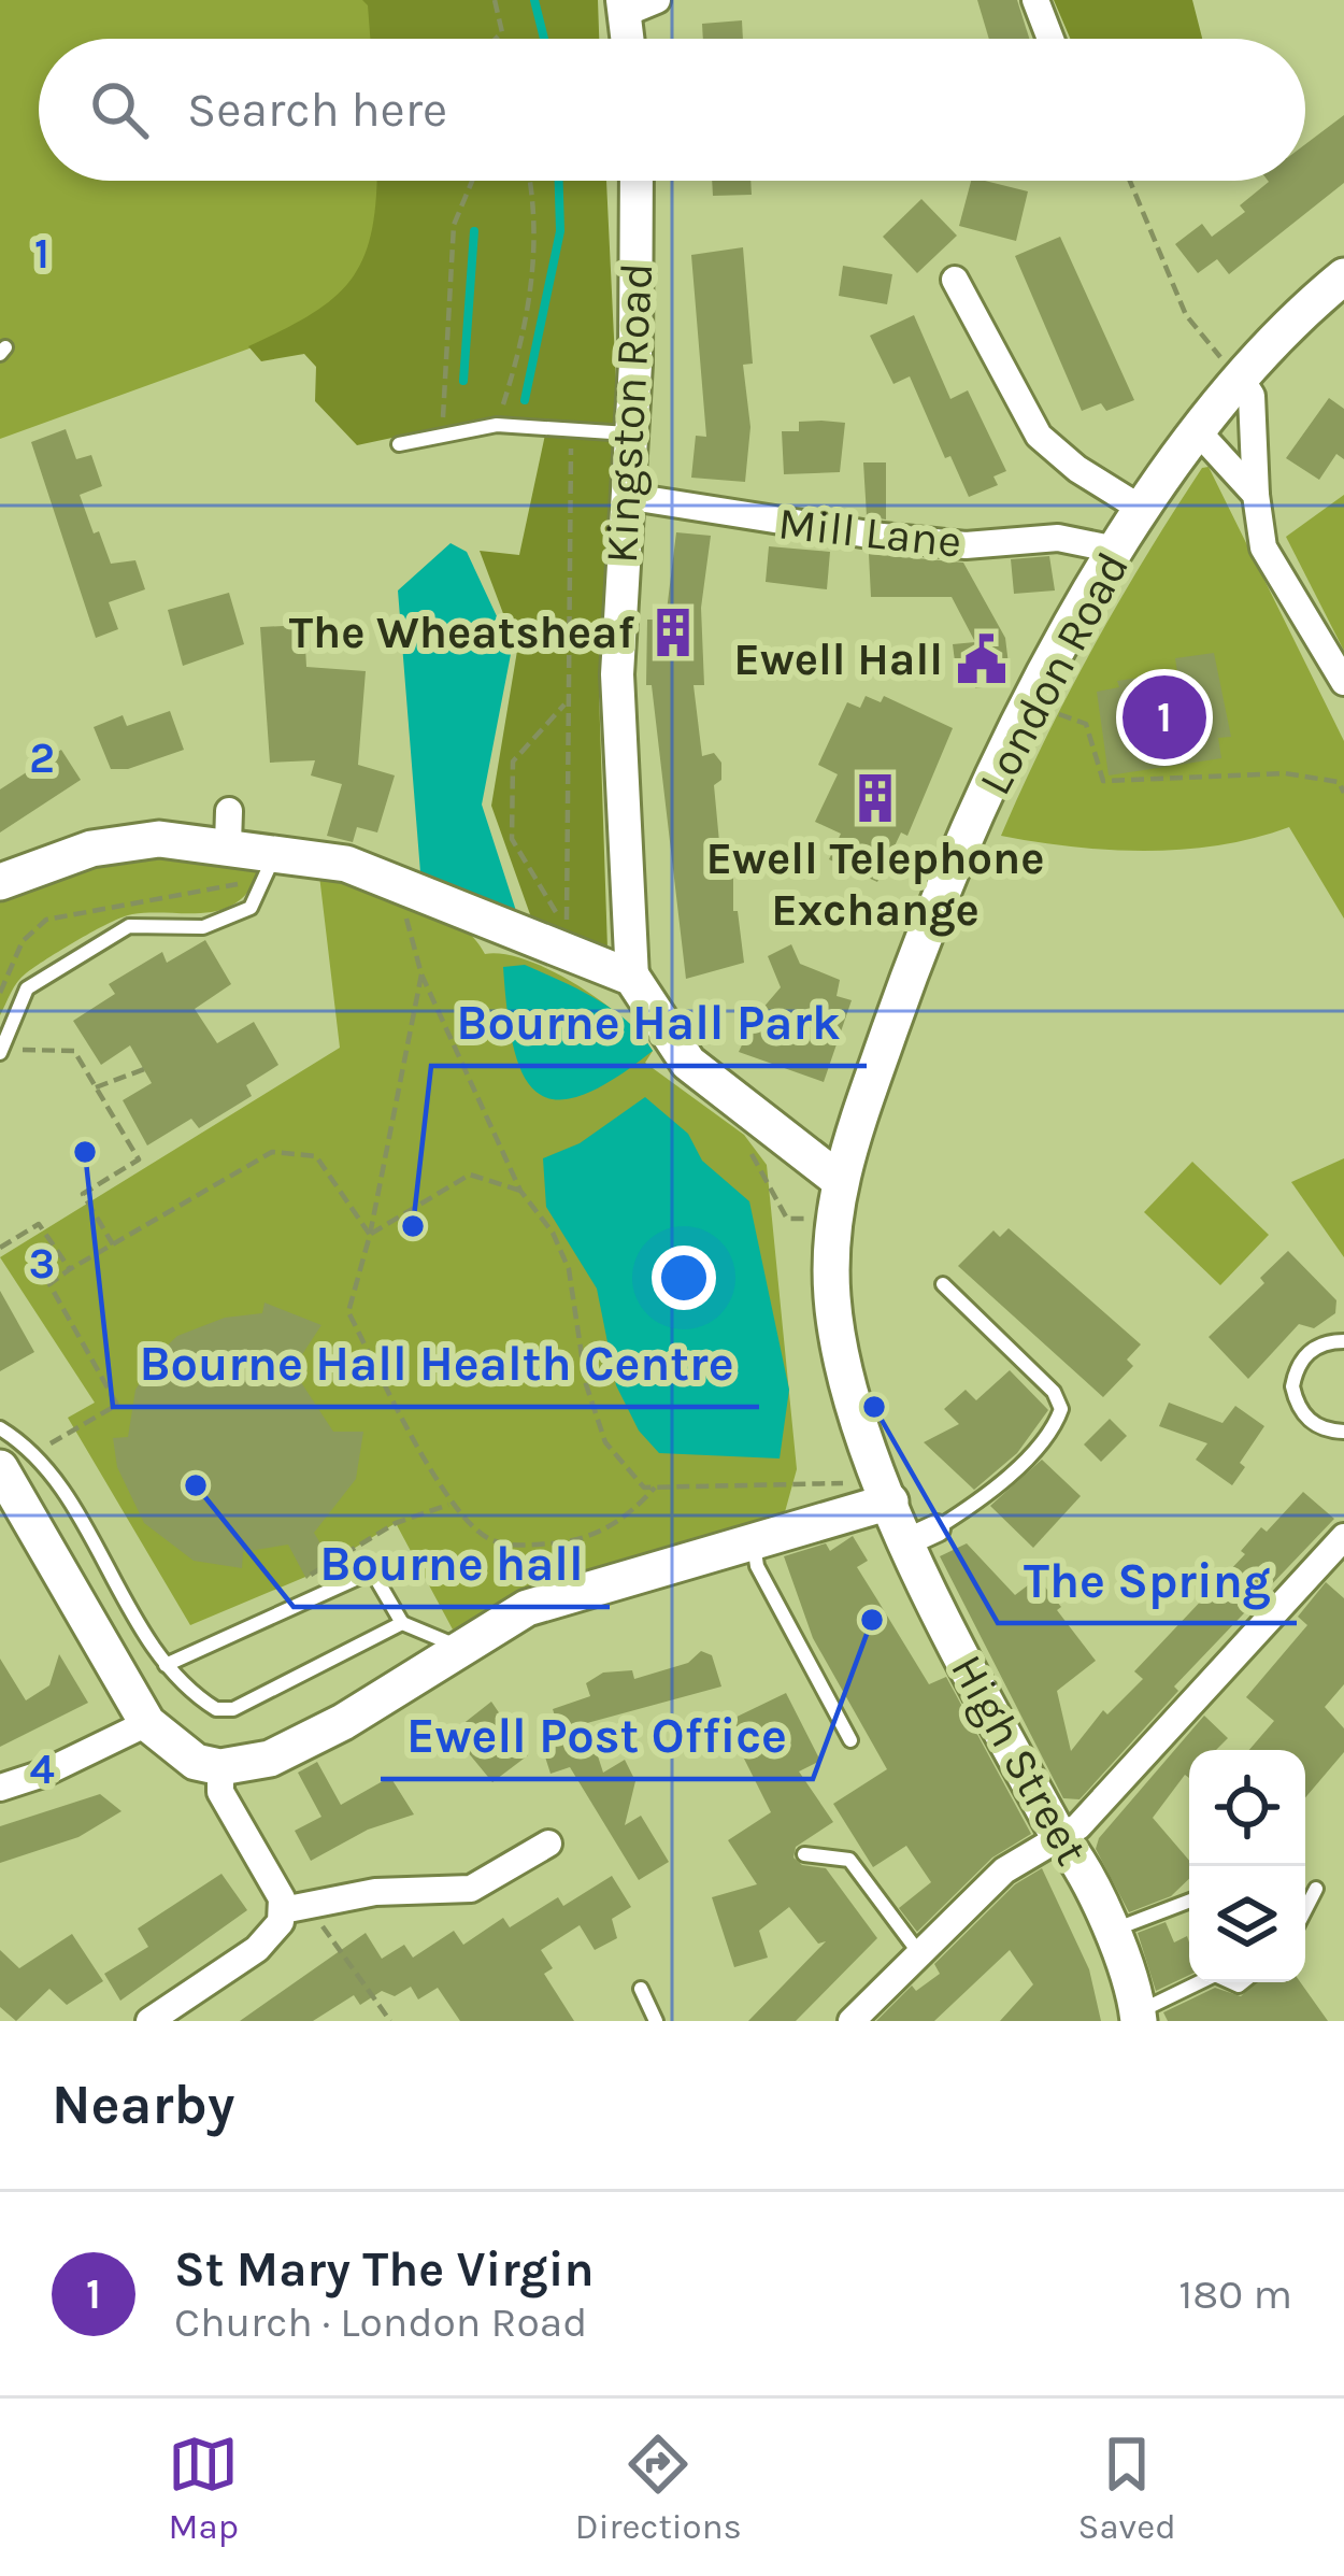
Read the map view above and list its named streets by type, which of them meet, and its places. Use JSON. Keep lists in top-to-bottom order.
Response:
{
  "streets": {
    "main road": ["London Road", "High Street"],
    "street": ["Kingston Road", "Mill Lane"]
  },
  "crossings": [
    ["Kingston Road", "Mill Lane"],
    ["Mill Lane", "London Road"],
    ["London Road", "High Street"]
  ],
  "places": {
    "building": ["The Wheatsheaf", "Ewell Telephone Exchange"],
    "public building": ["Ewell Hall"],
    "other": [
      "Bourne Hall Health Centre",
      "Bourne Hall Park",
      "The Spring",
      "Bourne hall",
      "Ewell Post Office"
    ]
  },
  "page": {
    "search": "Search here",
    "pins": "1",
    "heading": "Nearby",
    "list": [
      {
        "mark": "1",
        "name": "St Mary The Virgin",
        "note": "Church · London Road",
        "value": "180 m"
      }
    ],
    "nav": ["Map", "Directions", "Saved"]
  },
  "grid": {
    "rows": [
      "1",
      "2",
      "3",
      "4"
    ]
  }
}
